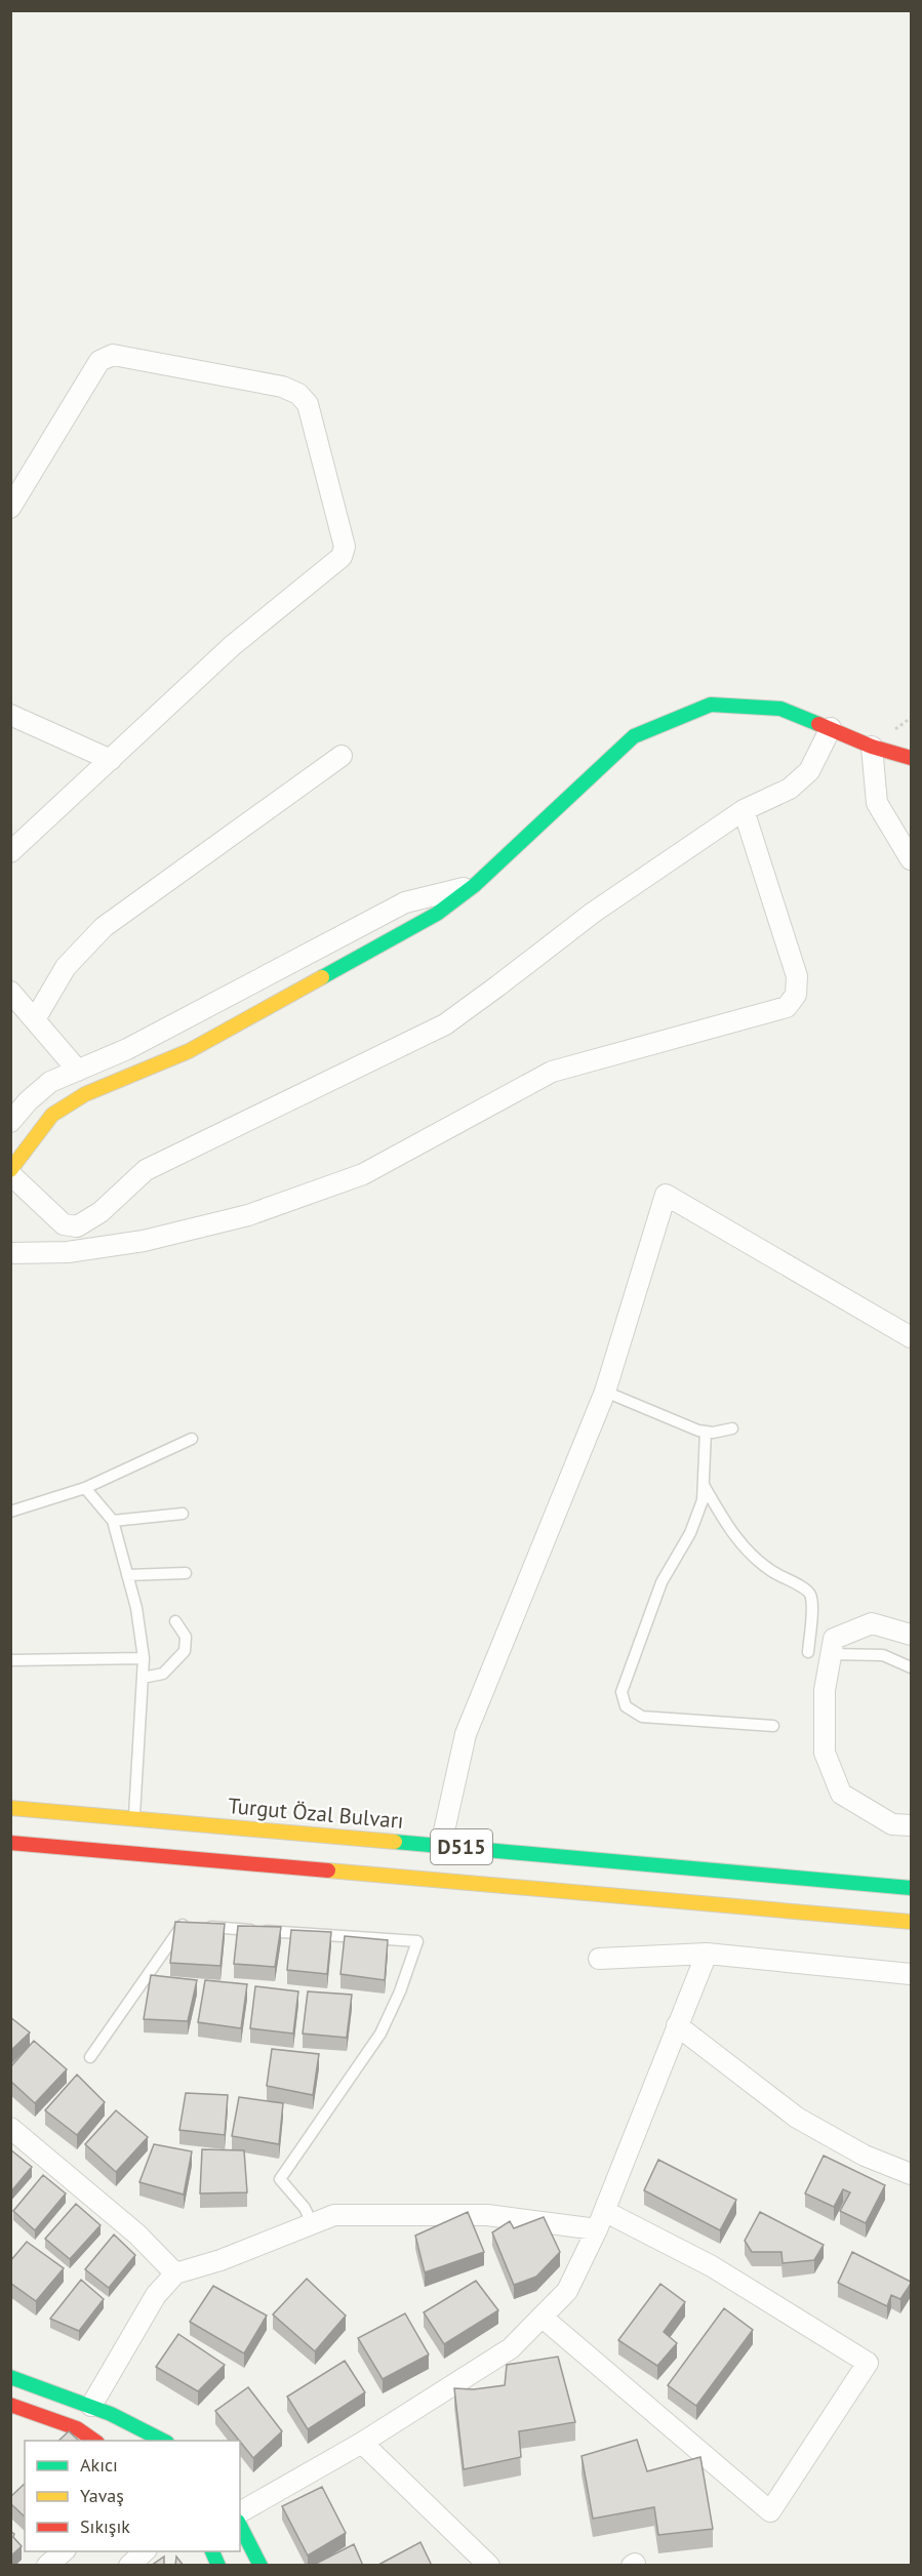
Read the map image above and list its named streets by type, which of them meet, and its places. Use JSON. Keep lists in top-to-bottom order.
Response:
{
  "streets": {
    "main road": ["Turgut Özal Bulvarı", "D515"]
  },
  "legend": ["Akıcı", "Yavaş", "Sıkışık"]
}
